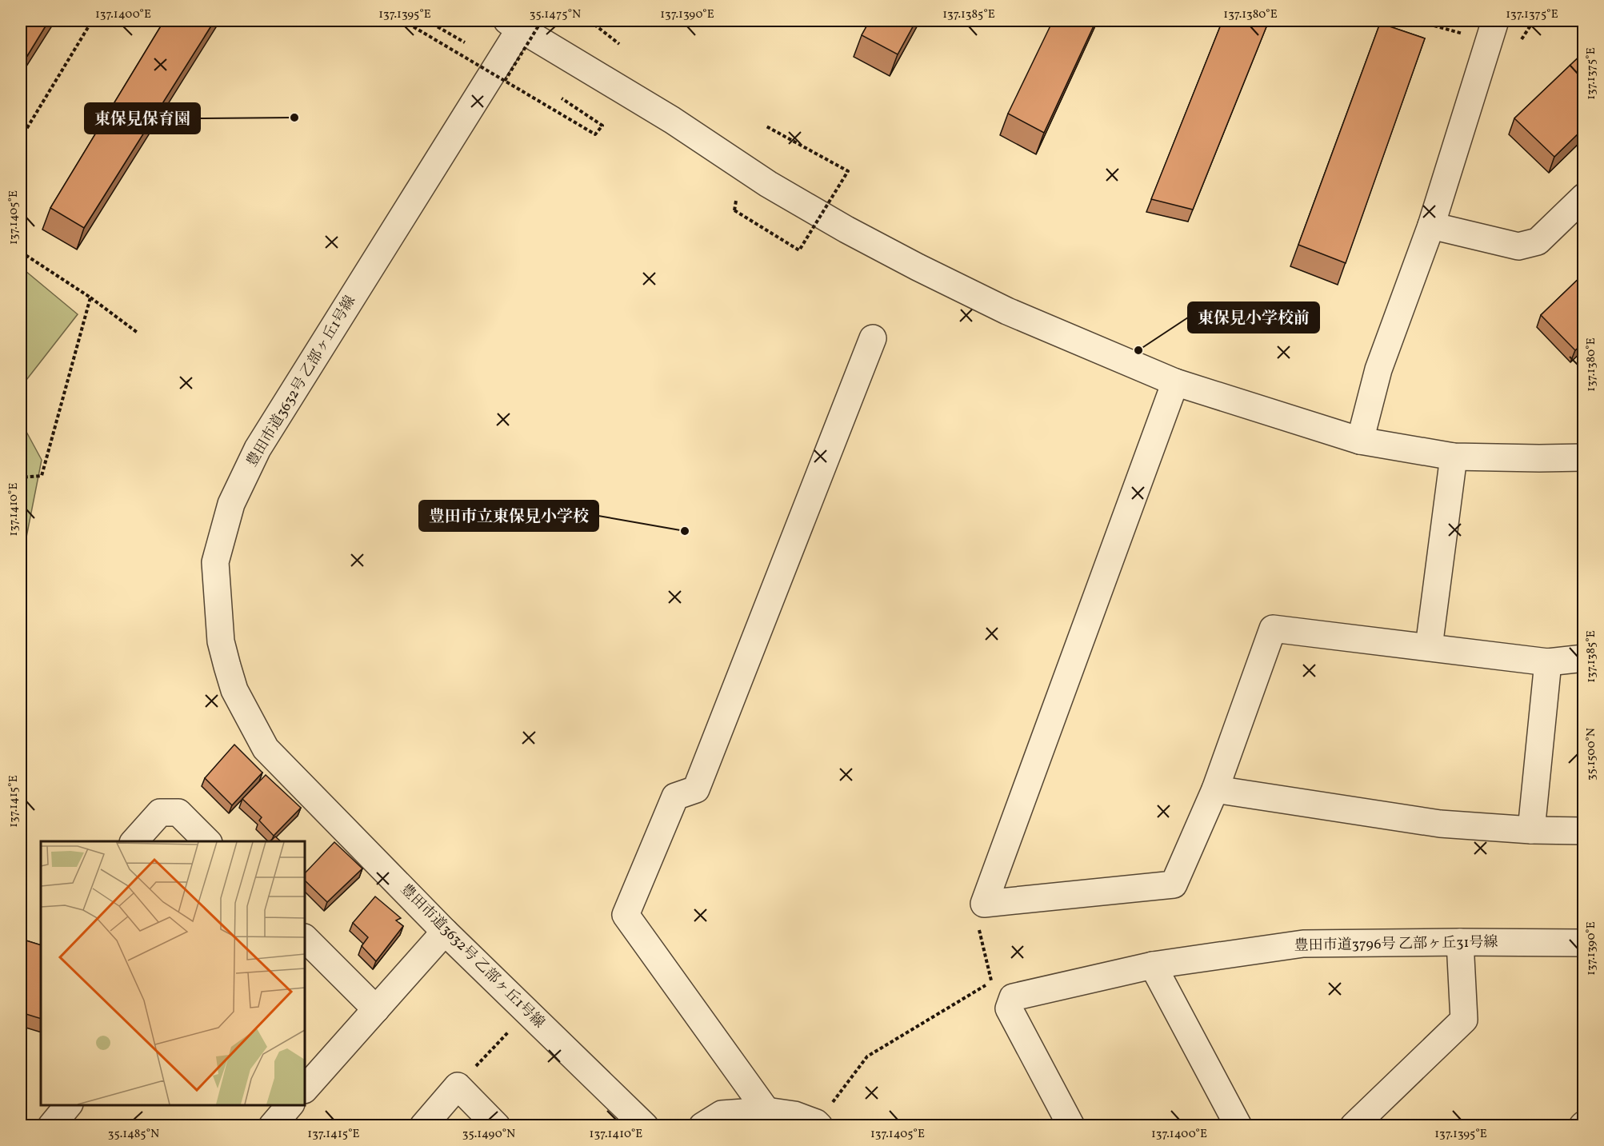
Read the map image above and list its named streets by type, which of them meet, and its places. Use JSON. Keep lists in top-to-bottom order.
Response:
{
  "streets": {
    "street": ["豊田市道3632号 乙部ヶ丘1号線", "豊田市道3796号 乙部ヶ丘31号線"]
  },
  "places": ["東保見保育園", "東保見小学校前", "豊田市立東保見小学校"],
  "coordinates": [
    "137.1400°E",
    "137.1395°E",
    "35.1475°N",
    "137.1390°E",
    "137.1385°E",
    "137.1380°E",
    "137.1375°E",
    "137.1405°E",
    "137.1410°E",
    "35.1500°N",
    "137.1415°E",
    "35.1485°N",
    "35.1490°N"
  ]
}
